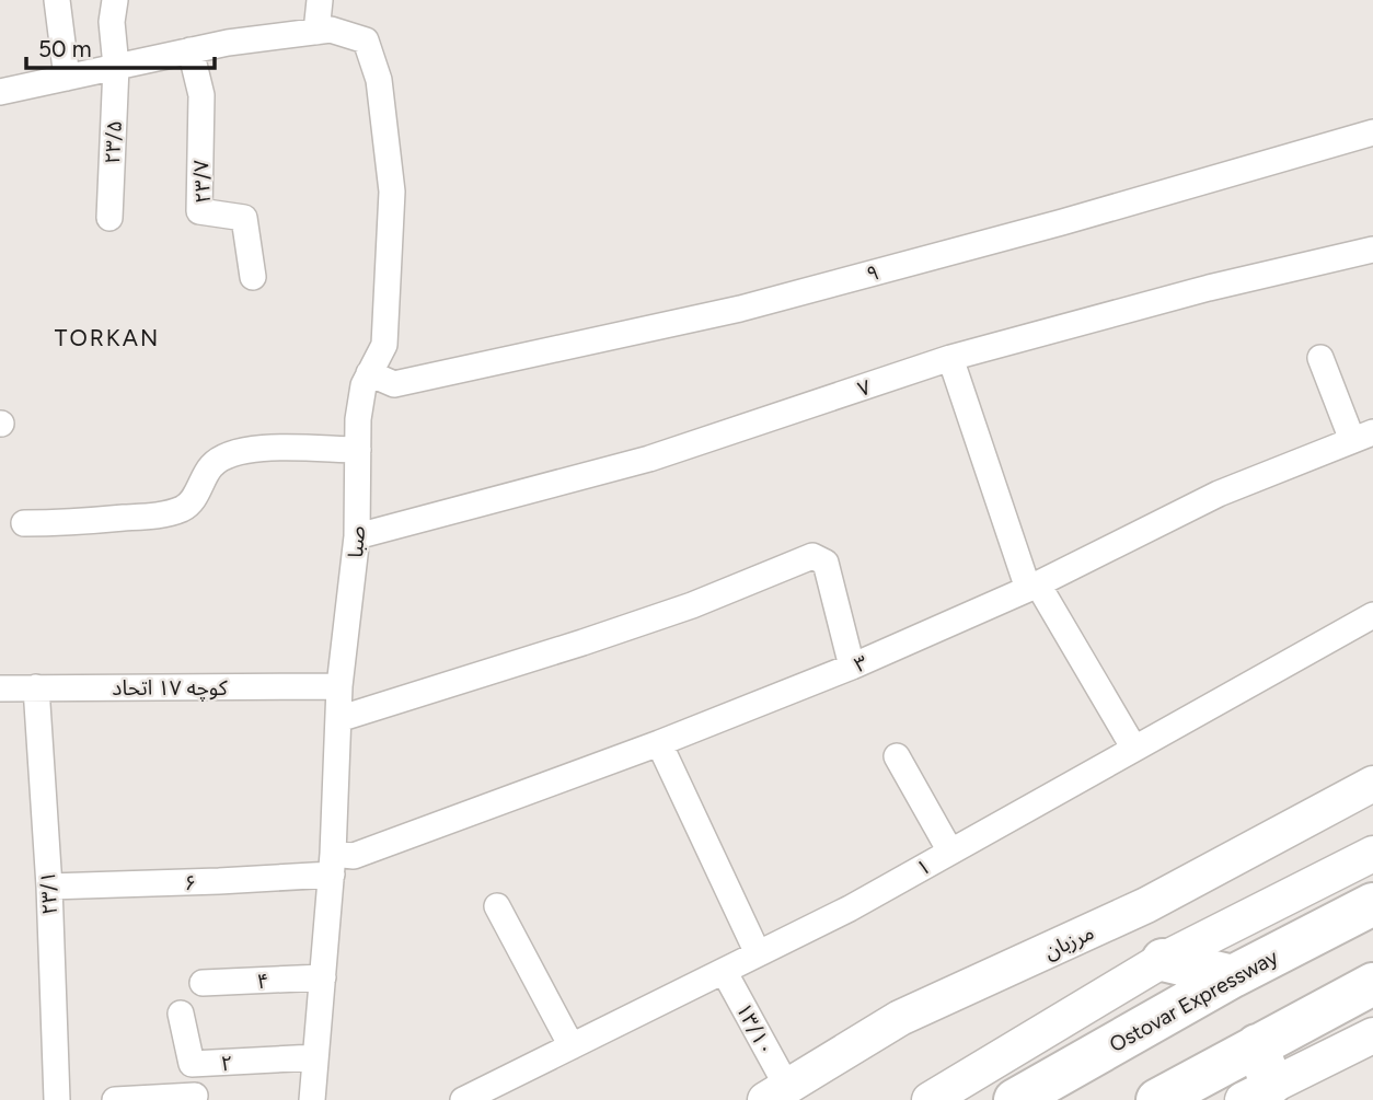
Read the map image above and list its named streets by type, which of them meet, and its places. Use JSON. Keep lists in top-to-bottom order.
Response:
{
  "streets": {
    "highway": ["Ostovar Expressway"],
    "street": [
      "۲۳/۵",
      "۲۳/۷",
      "۹",
      "۷",
      "صبا",
      "۳",
      "کوچه ۱۷ اتحاد",
      "۱",
      "۶",
      "۲۳/۱",
      "مرزبان",
      "۴",
      "۱۳/۱۰",
      "۲"
    ]
  },
  "crossings": [
    ["۹", "صبا"],
    ["۷", "صبا"],
    ["صبا", "۳"],
    ["صبا", "کوچه ۱۷ اتحاد"],
    ["صبا", "۶"],
    ["صبا", "۴"],
    ["صبا", "۲"],
    ["۳", "۶"],
    ["کوچه ۱۷ اتحاد", "۲۳/۱"],
    ["۱", "۱۳/۱۰"],
    ["۶", "۲۳/۱"],
    ["مرزبان", "۱۳/۱۰"]
  ],
  "districts": ["TORKAN"],
  "scale_bar": "50 m"
}
